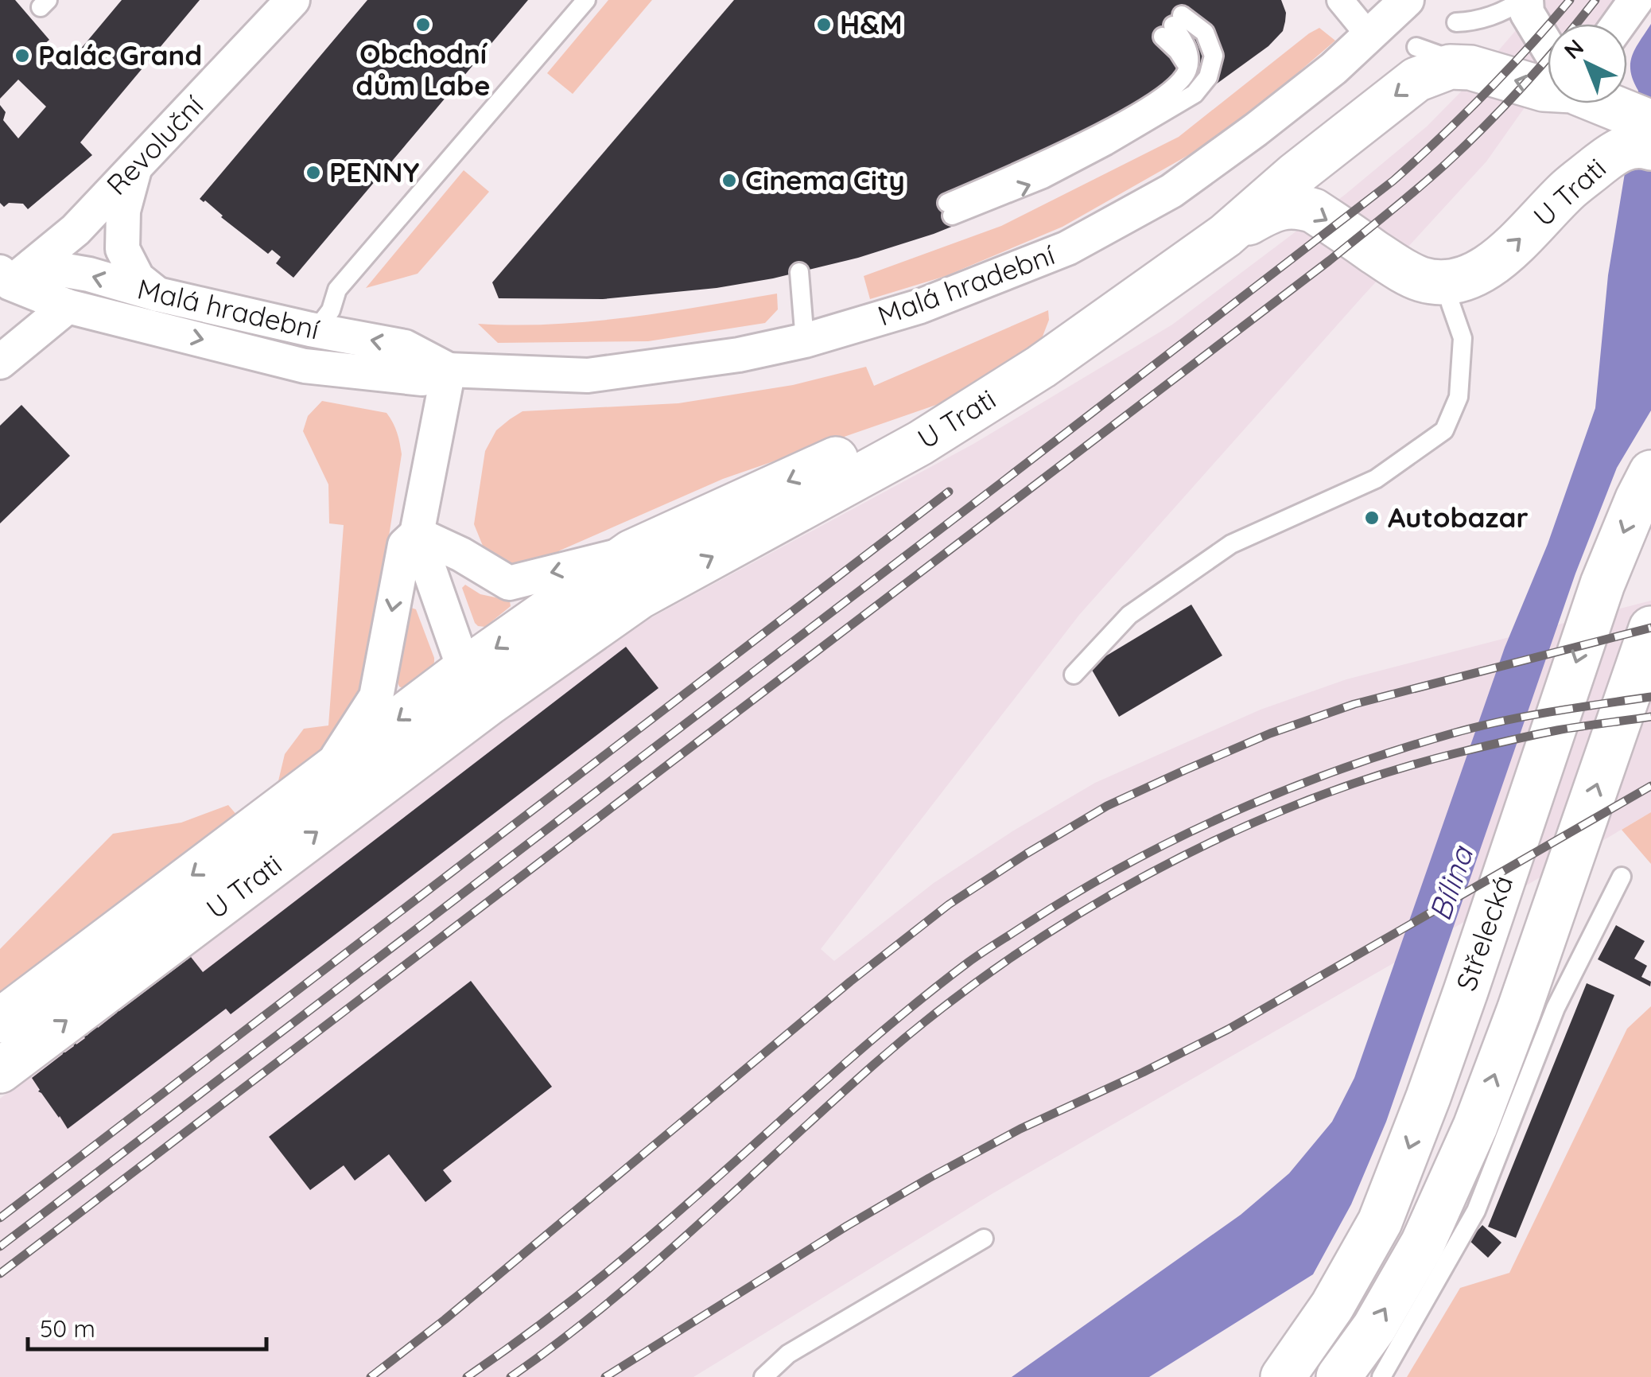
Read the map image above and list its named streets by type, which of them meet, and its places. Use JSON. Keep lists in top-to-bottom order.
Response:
{
  "streets": {
    "street": [
      "Revoluční",
      "U Trati",
      "Malá hradební",
      "Střelecká"
    ]
  },
  "crossings": [
    ["Revoluční", "Malá hradební"],
    ["U Trati", "Malá hradební"]
  ],
  "water": ["Bílina"],
  "places": [
    "Obchodní dům Labe",
    "H&M",
    "Palác Grand",
    "PENNY",
    "Cinema City",
    "Autobazar"
  ],
  "scale_bar": "50 m",
  "north": "top left"
}
